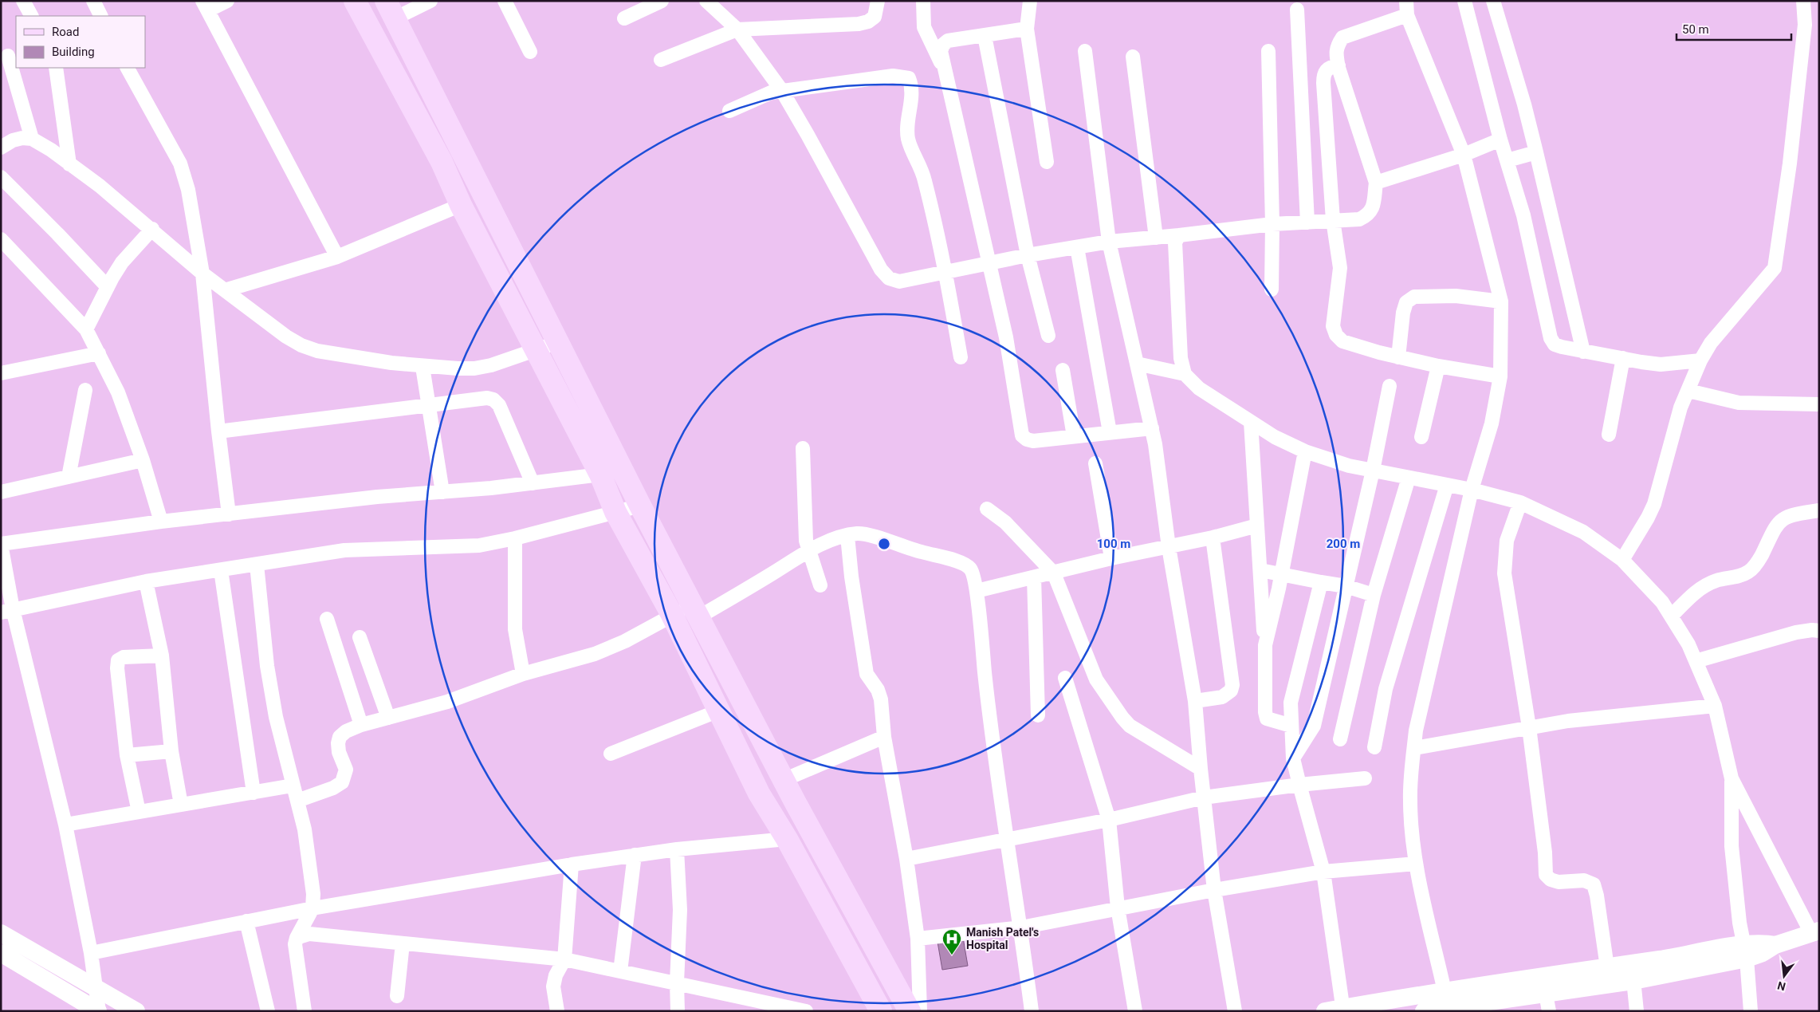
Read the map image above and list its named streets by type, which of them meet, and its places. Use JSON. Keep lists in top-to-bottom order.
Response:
{
  "places": {
    "hospital": ["Manish Patel's Hospital"]
  },
  "legend": ["Road", "Building"],
  "scale_bar": "50 m",
  "north": "bottom",
  "rings": ["100 m", "200 m"]
}
